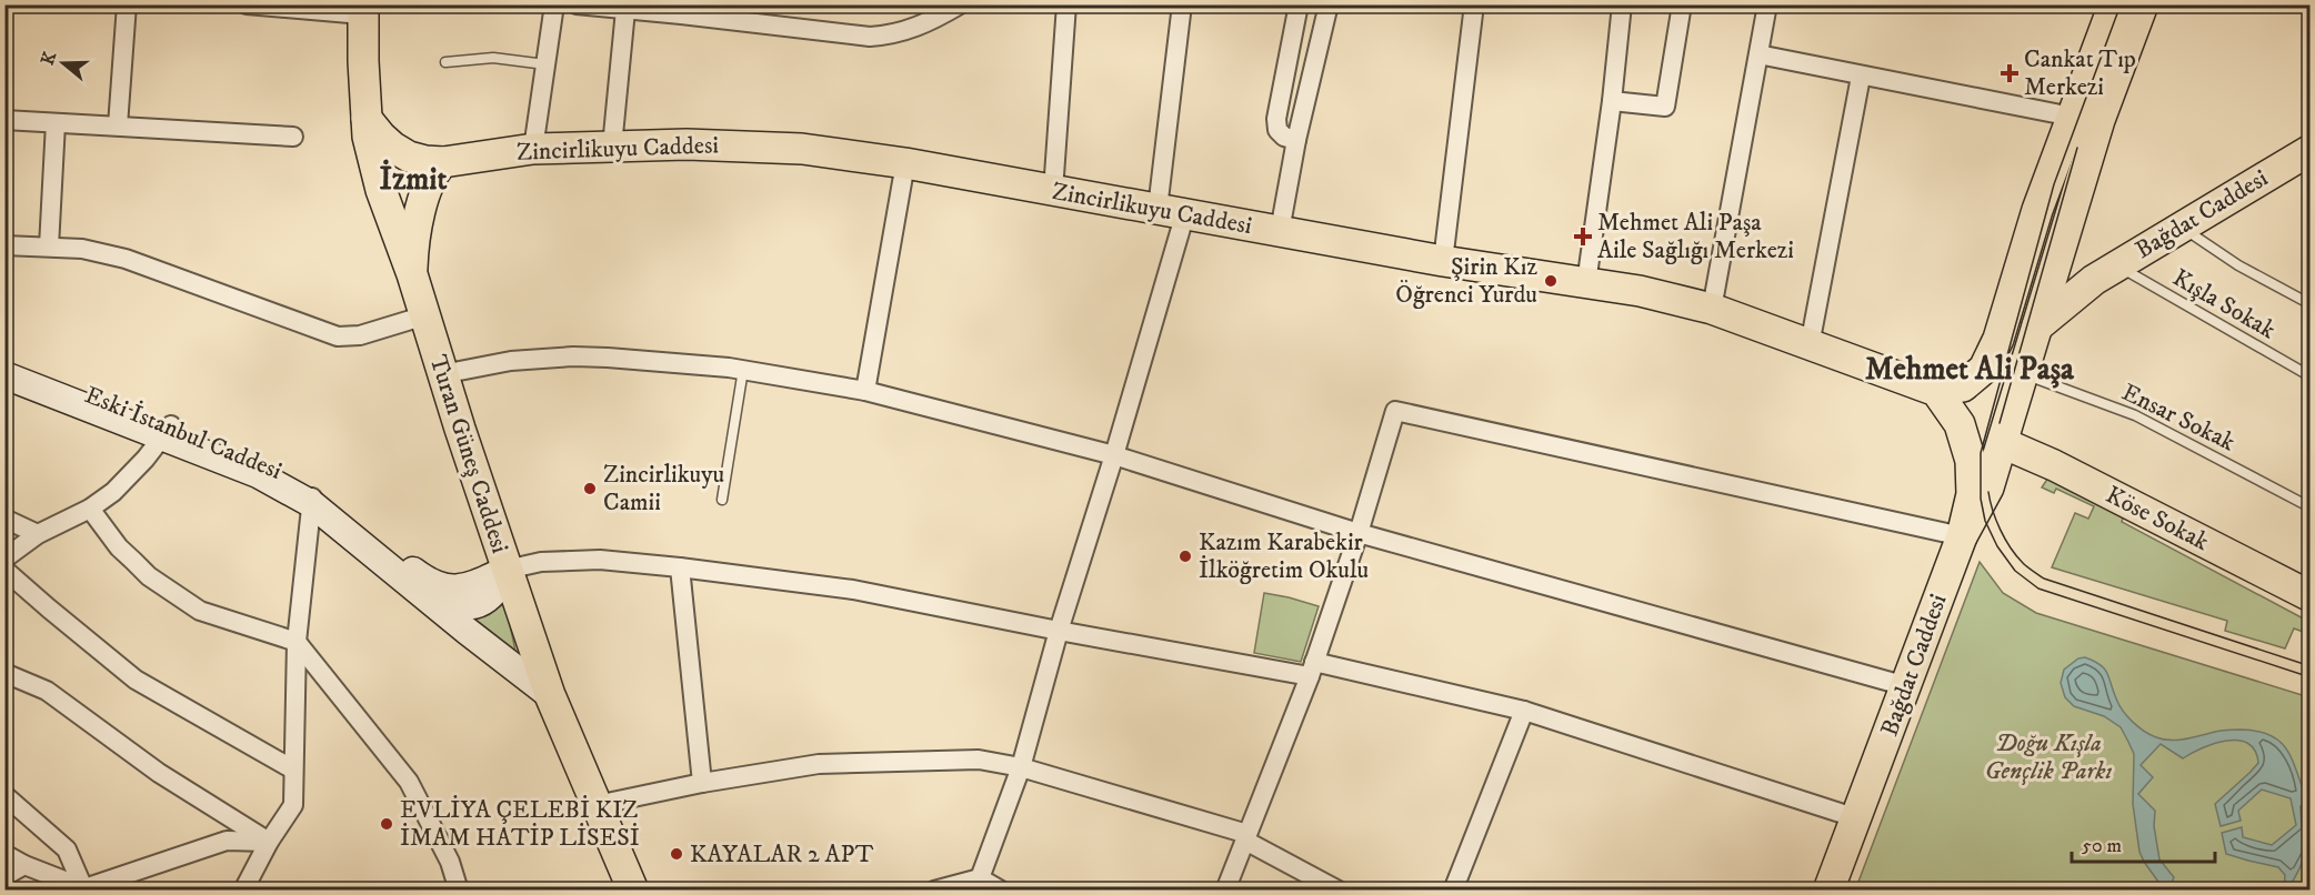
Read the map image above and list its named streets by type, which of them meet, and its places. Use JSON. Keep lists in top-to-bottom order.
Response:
{
  "streets": {
    "main road": [
      "Zincirlikuyu Caddesi",
      "Bağdat Caddesi",
      "Eski İstanbul Caddesi",
      "Turan Güneş Caddesi",
      "Köse Sokak"
    ],
    "lane": ["Kışla Sokak", "Ensar Sokak"]
  },
  "crossings": [
    ["Zincirlikuyu Caddesi", "Turan Güneş Caddesi"],
    ["Bağdat Caddesi", "Kışla Sokak"],
    ["Bağdat Caddesi", "Ensar Sokak"],
    ["Bağdat Caddesi", "Köse Sokak"],
    ["Eski İstanbul Caddesi", "Turan Güneş Caddesi"]
  ],
  "districts": ["İzmit", "Mehmet Ali Paşa"],
  "parks": ["Doğu Kışla Gençlik Parkı"],
  "places": {
    "health": ["Cankat Tıp Merkezi", "Mehmet Ali Paşa Aile Sağlığı Merkezi"],
    "other": [
      "Şirin Kız Öğrenci Yurdu",
      "Zincirlikuyu Camii",
      "Kazım Karabekir İlköğretim Okulu",
      "EVLİYA ÇELEBİ KIZ İMAM HATİP LİSESİ",
      "KAYALAR 2 APT"
    ]
  },
  "scale_bar": "50 m",
  "north": "left"
}
